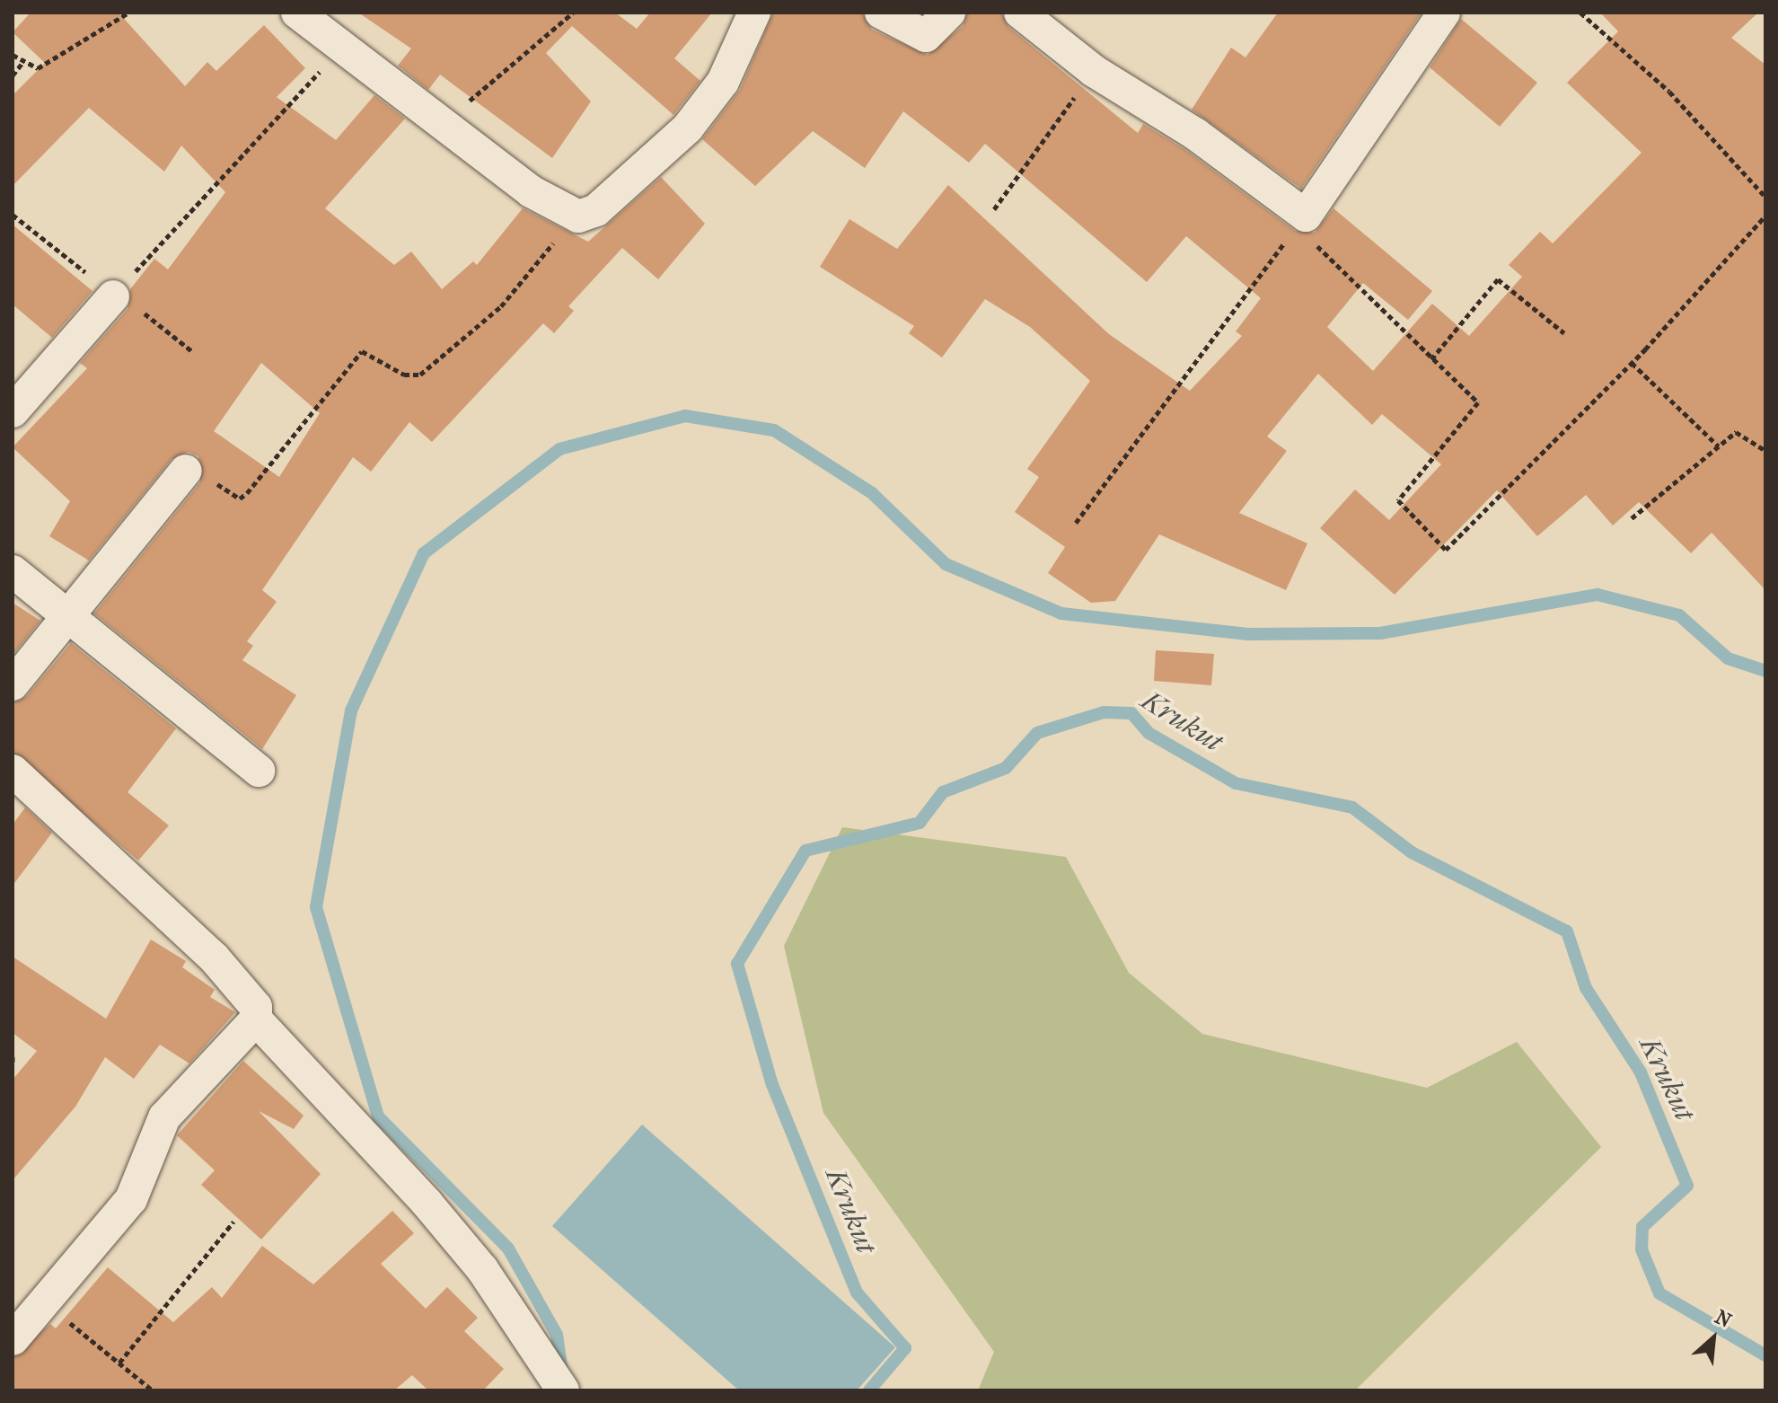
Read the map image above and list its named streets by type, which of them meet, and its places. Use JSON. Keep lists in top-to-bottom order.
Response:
{
  "water": ["Krukut"],
  "north": "top right"
}
